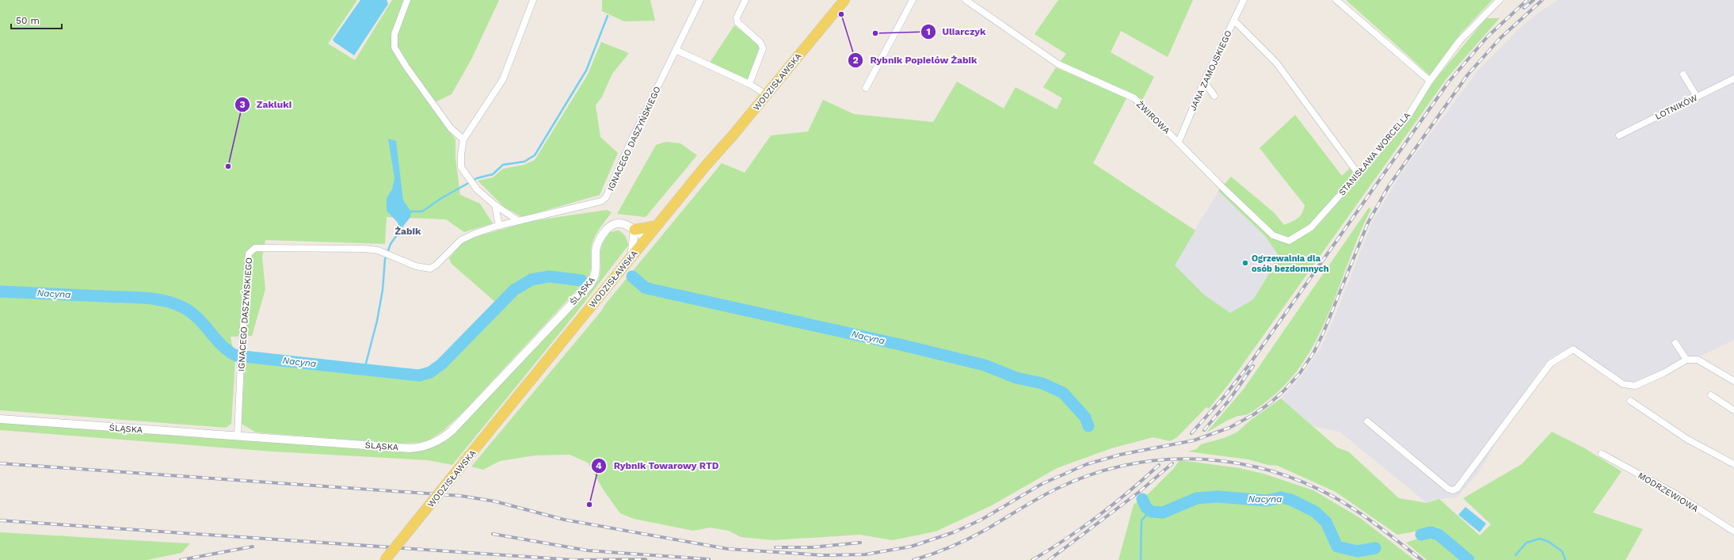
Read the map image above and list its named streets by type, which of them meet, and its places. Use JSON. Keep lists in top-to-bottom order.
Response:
{
  "streets": {
    "main road": ["WODZISŁAWSKA"],
    "street": [
      "JANA ZAMOJSKIEGO",
      "LOTNIKÓW",
      "ŻWIROWA",
      "IGNACEGO DASZYŃSKIEGO",
      "STANISŁAWA WORCELLA",
      "ŚLĄSKA",
      "MODRZEWIOWA"
    ]
  },
  "crossings": [
    ["JANA ZAMOJSKIEGO", "ŻWIROWA"],
    ["WODZISŁAWSKA", "ŚLĄSKA"],
    ["ŻWIROWA", "STANISŁAWA WORCELLA"],
    ["IGNACEGO DASZYŃSKIEGO", "ŚLĄSKA"]
  ],
  "districts": ["Żabik"],
  "water": ["Nacyna"],
  "places": [
    "Rybnik Popielów Żabik",
    "Uliarczyk",
    "Zakluki",
    "Ogrzewalnia dla osób bezdomnych",
    "Rybnik Towarowy RTD"
  ],
  "scale_bar": "50 m"
}
